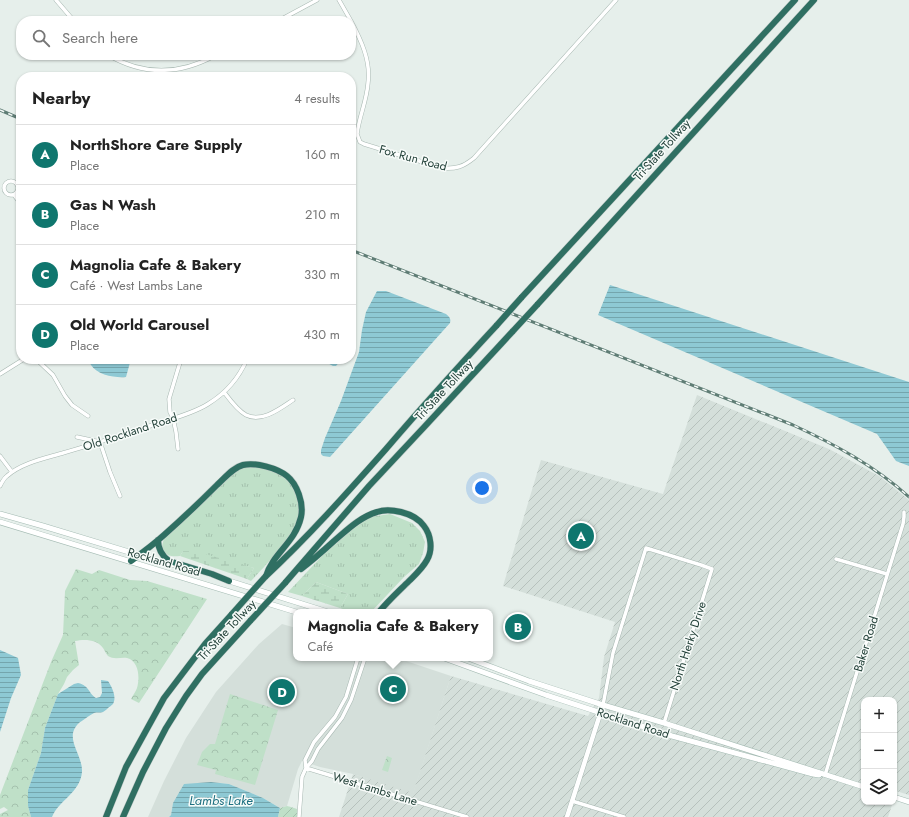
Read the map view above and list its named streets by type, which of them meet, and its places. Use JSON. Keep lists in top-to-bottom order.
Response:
{
  "streets": {
    "highway": ["Tri-State Tollway"],
    "main road": ["Rockland Road"],
    "street": [
      "Fox Run Road",
      "Old Rockland Road",
      "Baker Road",
      "North Herky Drive",
      "West Lambs Lane"
    ]
  },
  "crossings": [
    ["Rockland Road", "Baker Road"],
    ["Rockland Road", "North Herky Drive"]
  ],
  "water": ["Lambs Lake"],
  "page": {
    "search": "Search here",
    "heading": ["Nearby", "4 results"],
    "list": [
      {
        "mark": "A",
        "name": "NorthShore Care Supply",
        "note": "Place",
        "value": "160 m"
      },
      {
        "mark": "B",
        "name": "Gas N Wash",
        "note": "Place",
        "value": "210 m"
      },
      {
        "mark": "C",
        "name": "Magnolia Cafe & Bakery",
        "note": "Café · West Lambs Lane",
        "value": "330 m"
      },
      {
        "mark": "D",
        "name": "Old World Carousel",
        "note": "Place",
        "value": "430 m"
      }
    ],
    "pins": [
      "A",
      "B",
      "C",
      "D"
    ],
    "popup": ["Magnolia Cafe & Bakery", "Café"],
    "map_buttons": ["+", "−"]
  }
}
